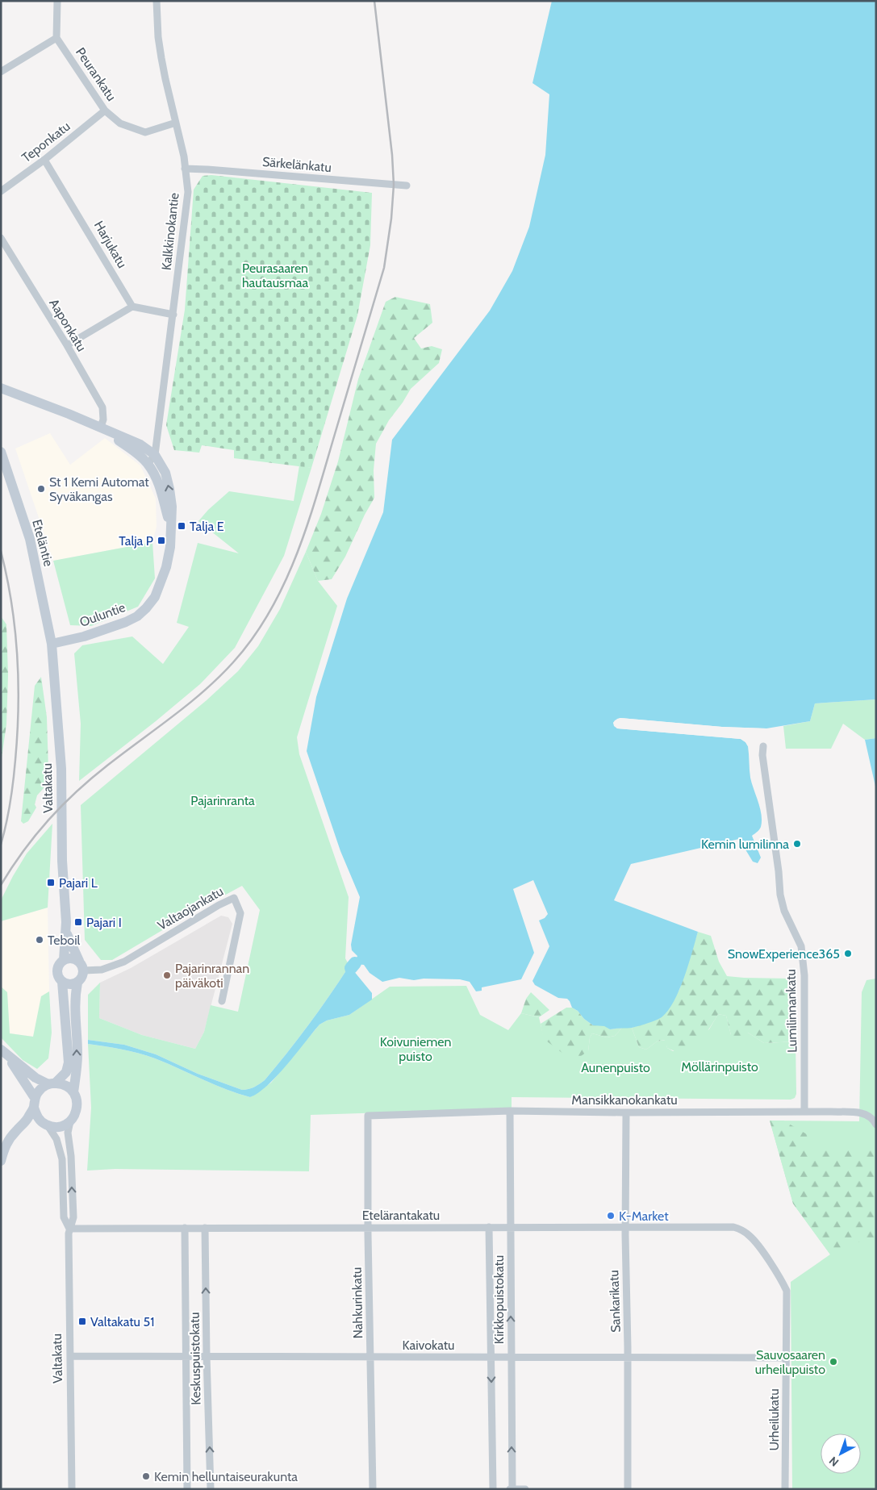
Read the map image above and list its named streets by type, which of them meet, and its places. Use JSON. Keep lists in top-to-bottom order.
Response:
{
  "streets": {
    "main road": ["Eteläntie", "Ouluntie", "Valtakatu"],
    "street": [
      "Peurankatu",
      "Teponkatu",
      "Särkelänkatu",
      "Kalkkinokantie",
      "Harjukatu",
      "Aaponkatu",
      "Valtaojankatu",
      "Lumilinnankatu",
      "Mansikkanokankatu",
      "Etelärantakatu",
      "Kirkkopuistokatu",
      "Sankarikatu",
      "Nahkurinkatu",
      "Kaivokatu",
      "Keskuspuistokatu",
      "Urheilukatu"
    ]
  },
  "crossings": [
    ["Peurankatu", "Teponkatu"],
    ["Peurankatu", "Kalkkinokantie"],
    ["Teponkatu", "Harjukatu"],
    ["Särkelänkatu", "Kalkkinokantie"],
    ["Kalkkinokantie", "Ouluntie"],
    ["Aaponkatu", "Ouluntie"],
    ["Eteläntie", "Ouluntie"],
    ["Eteläntie", "Valtakatu"],
    ["Ouluntie", "Valtakatu"],
    ["Valtakatu", "Valtaojankatu"],
    ["Valtakatu", "Etelärantakatu"],
    ["Valtakatu", "Kaivokatu"],
    ["Lumilinnankatu", "Mansikkanokankatu"],
    ["Mansikkanokankatu", "Kirkkopuistokatu"],
    ["Mansikkanokankatu", "Sankarikatu"],
    ["Mansikkanokankatu", "Nahkurinkatu"],
    ["Etelärantakatu", "Kirkkopuistokatu"],
    ["Etelärantakatu", "Sankarikatu"],
    ["Etelärantakatu", "Nahkurinkatu"],
    ["Etelärantakatu", "Keskuspuistokatu"],
    ["Etelärantakatu", "Urheilukatu"],
    ["Kirkkopuistokatu", "Kaivokatu"],
    ["Sankarikatu", "Kaivokatu"],
    ["Nahkurinkatu", "Kaivokatu"],
    ["Kaivokatu", "Keskuspuistokatu"],
    ["Kaivokatu", "Urheilukatu"]
  ],
  "parks": [
    "Peurasaaren hautausmaa",
    "Pajarinranta",
    "Koivuniemen puisto",
    "Möllärinpuisto",
    "Aunenpuisto"
  ],
  "places": {
    "other": [
      "St 1 Kemi Automat Syväkangas",
      "Kemin lumilinna",
      "Teboil",
      "SnowExperience365",
      "Pajarinrannan päiväkoti",
      "K-Market",
      "Sauvosaaren urheilupuisto",
      "Kemin helluntaiseurakunta"
    ],
    "transit": [
      "Talja E",
      "Talja P",
      "Pajari L",
      "Pajari I",
      "Valtakatu 51"
    ]
  },
  "north": "bottom left"
}
